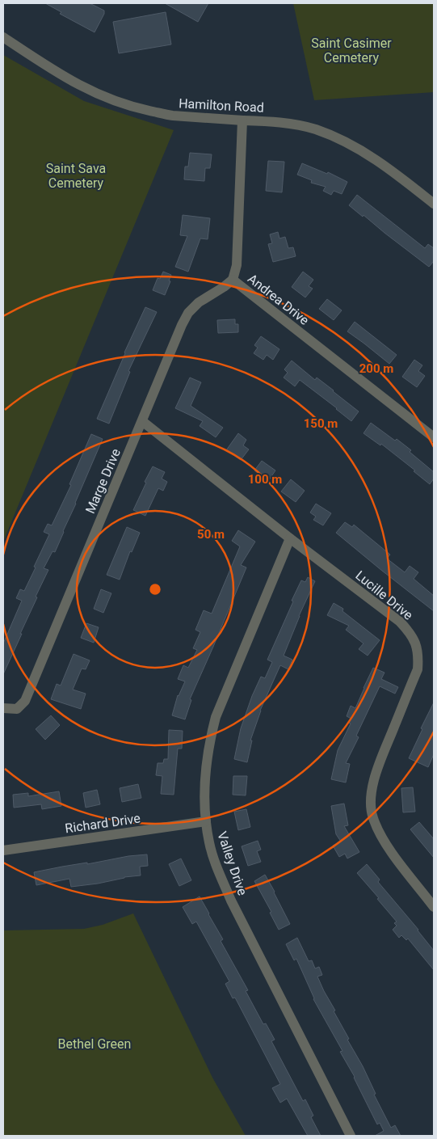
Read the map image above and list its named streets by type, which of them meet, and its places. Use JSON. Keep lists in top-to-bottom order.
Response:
{
  "streets": {
    "street": [
      "Hamilton Road",
      "Andrea Drive",
      "Marge Drive",
      "Lucille Drive",
      "Richard Drive",
      "Valley Drive"
    ]
  },
  "crossings": [
    ["Hamilton Road", "Andrea Drive"],
    ["Andrea Drive", "Marge Drive"],
    ["Marge Drive", "Lucille Drive"],
    ["Lucille Drive", "Valley Drive"],
    ["Richard Drive", "Valley Drive"]
  ],
  "parks": ["Saint Casimer Cemetery", "Saint Sava Cemetery", "Bethel Green"],
  "rings": [
    "200 m",
    "150 m",
    "100 m",
    "50 m"
  ]
}
